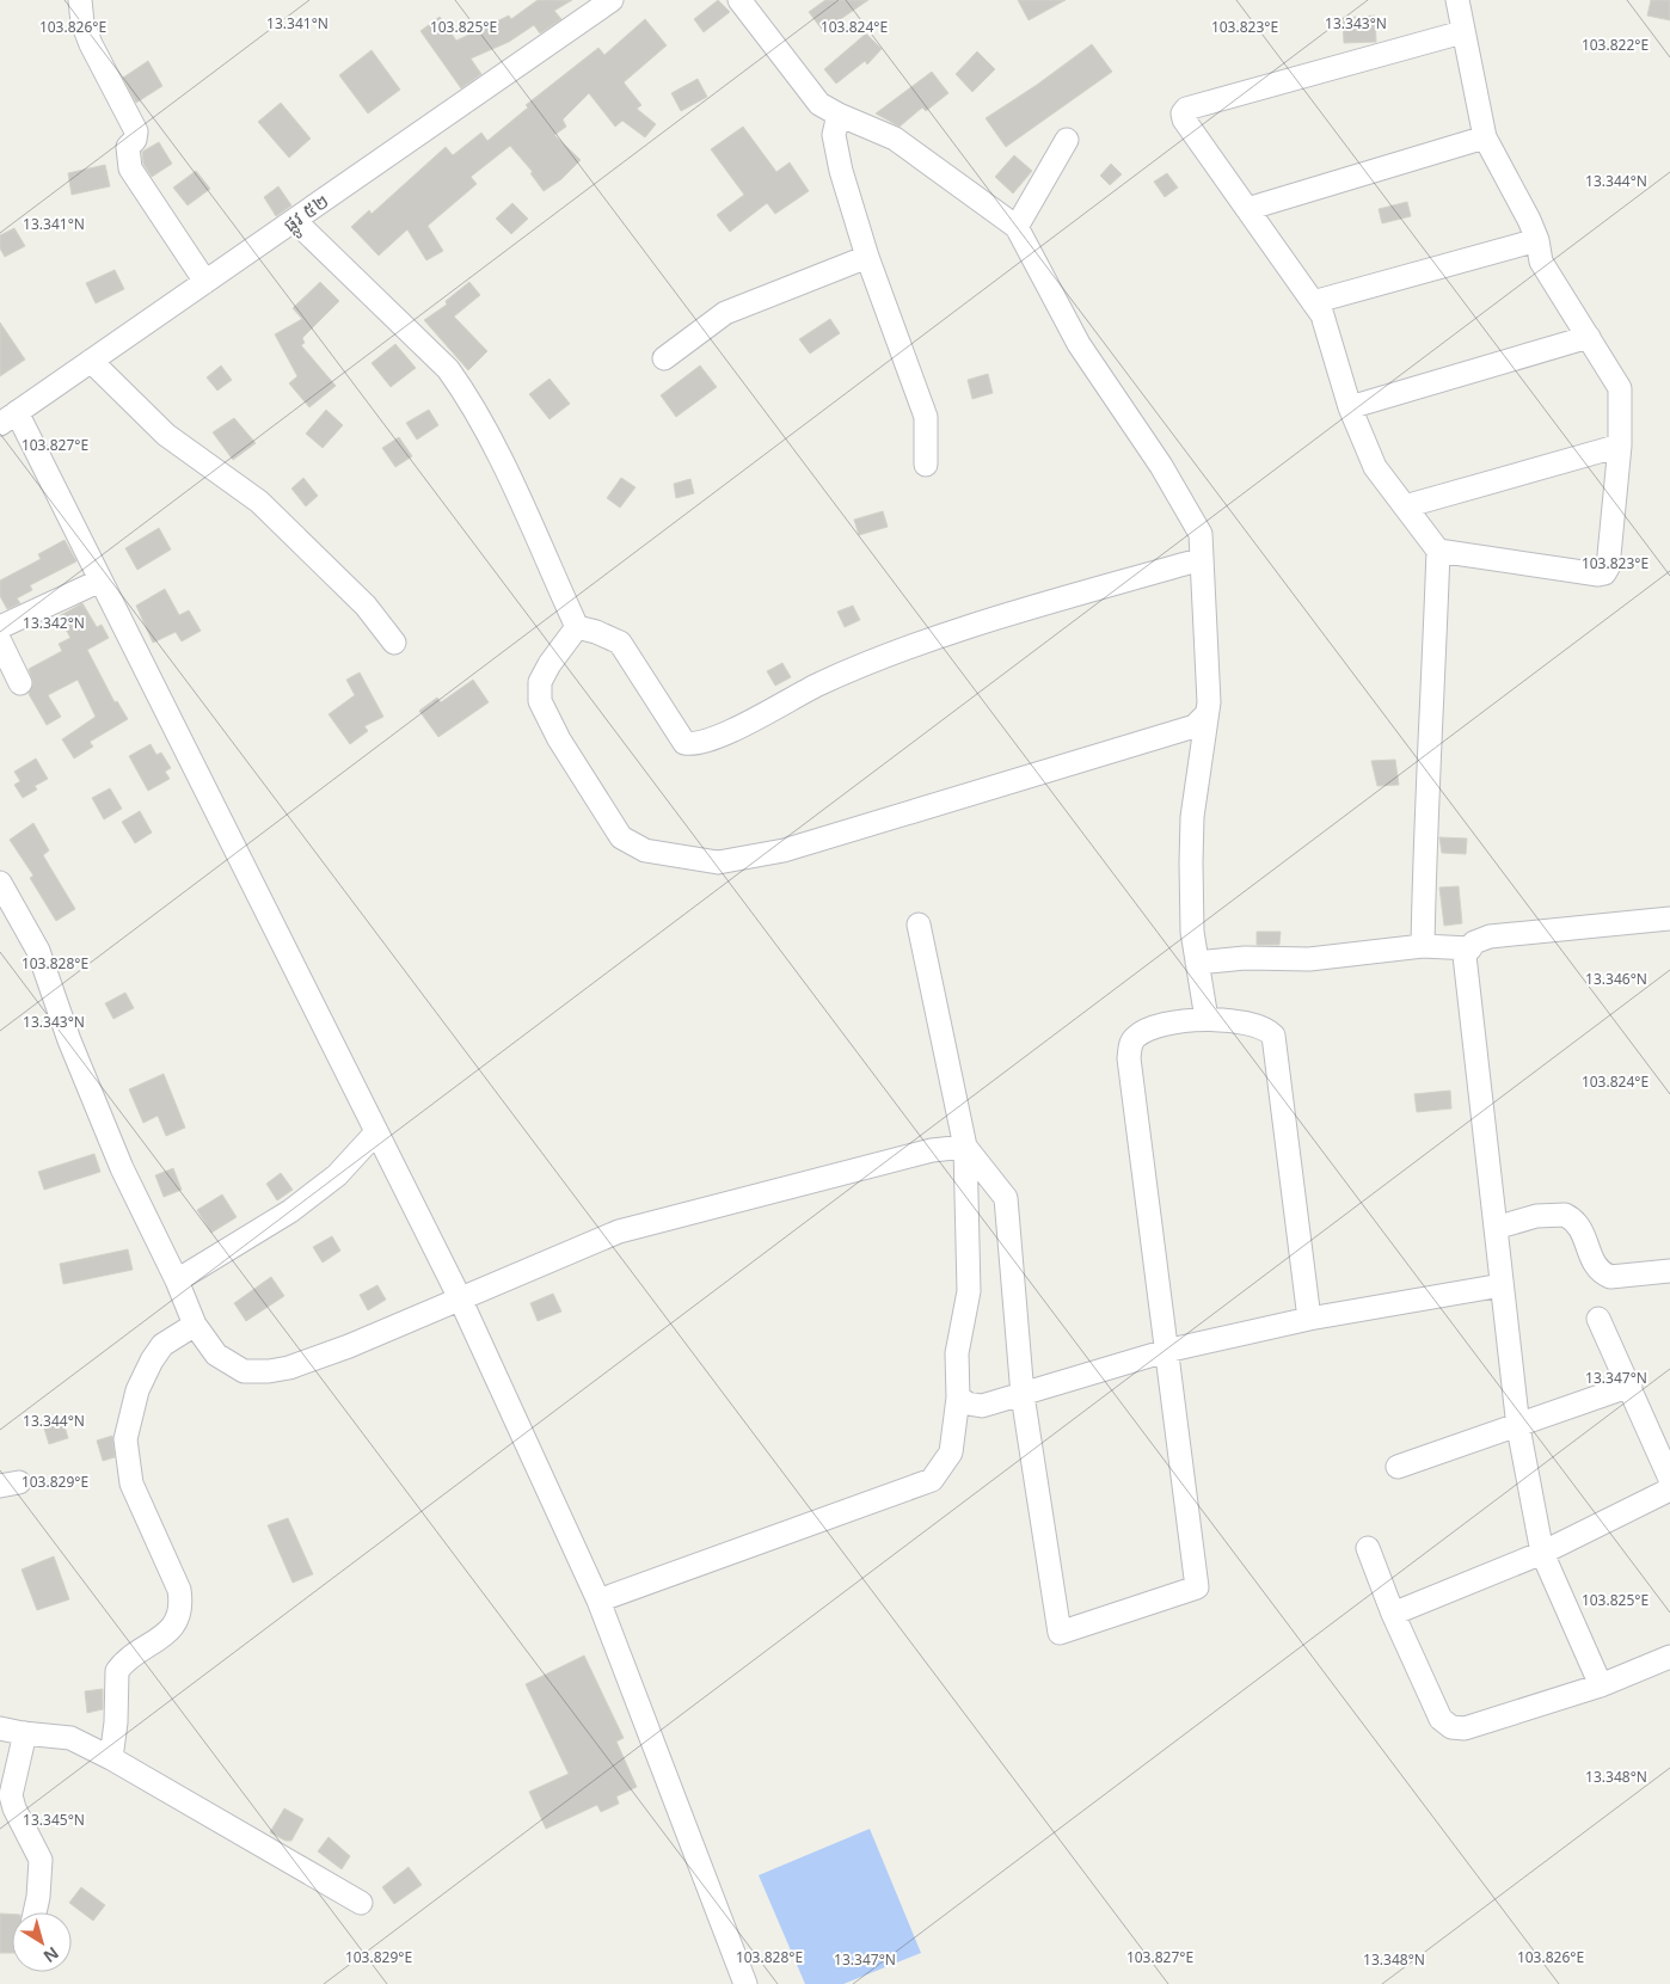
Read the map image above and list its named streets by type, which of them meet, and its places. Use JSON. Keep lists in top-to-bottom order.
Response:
{
  "streets": {
    "street": ["ផ្លូវ ៥២"]
  },
  "north": "bottom right",
  "coordinates": [
    "13.341°N",
    "13.343°N",
    "103.826°E",
    "103.825°E",
    "103.824°E",
    "103.823°E",
    "103.822°E",
    "13.344°N",
    "103.827°E",
    "13.342°N",
    "103.828°E",
    "13.346°N",
    "13.347°N",
    "103.829°E",
    "13.348°N",
    "13.345°N"
  ]
}
